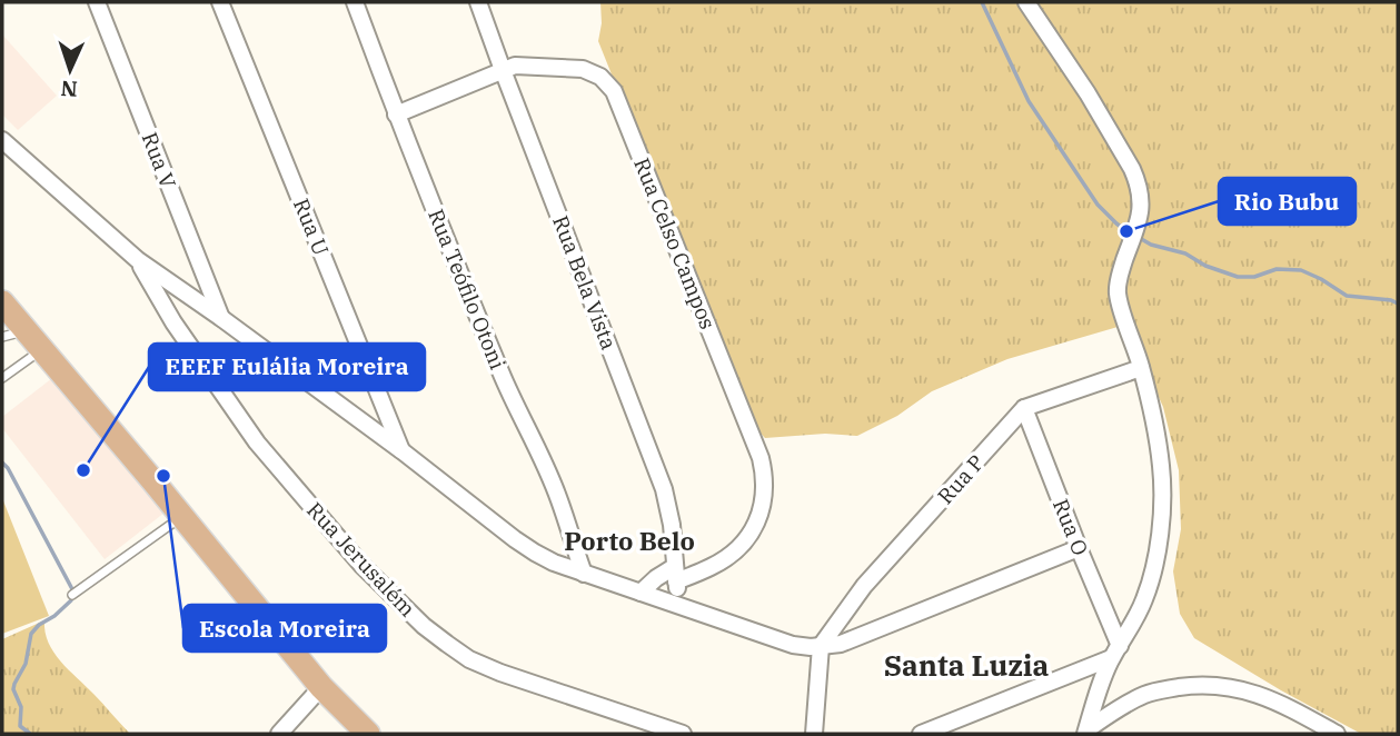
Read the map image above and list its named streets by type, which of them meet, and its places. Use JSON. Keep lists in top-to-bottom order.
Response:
{
  "streets": {
    "street": [
      "Rua V",
      "Rua U",
      "Rua Celso Campos",
      "Rua Bela Vista",
      "Rua Teófilo Otoni",
      "Rua P",
      "Rua O",
      "Rua Jerusalém"
    ]
  },
  "crossings": [
    ["Rua Celso Campos", "Rua Bela Vista"],
    ["Rua Celso Campos", "Rua Teófilo Otoni"],
    ["Rua P", "Rua O"]
  ],
  "districts": ["Porto Belo", "Santa Luzia"],
  "places": ["Rio Bubu", "EEEF Eulália Moreira", "Escola Moreira"],
  "north": "bottom"
}
